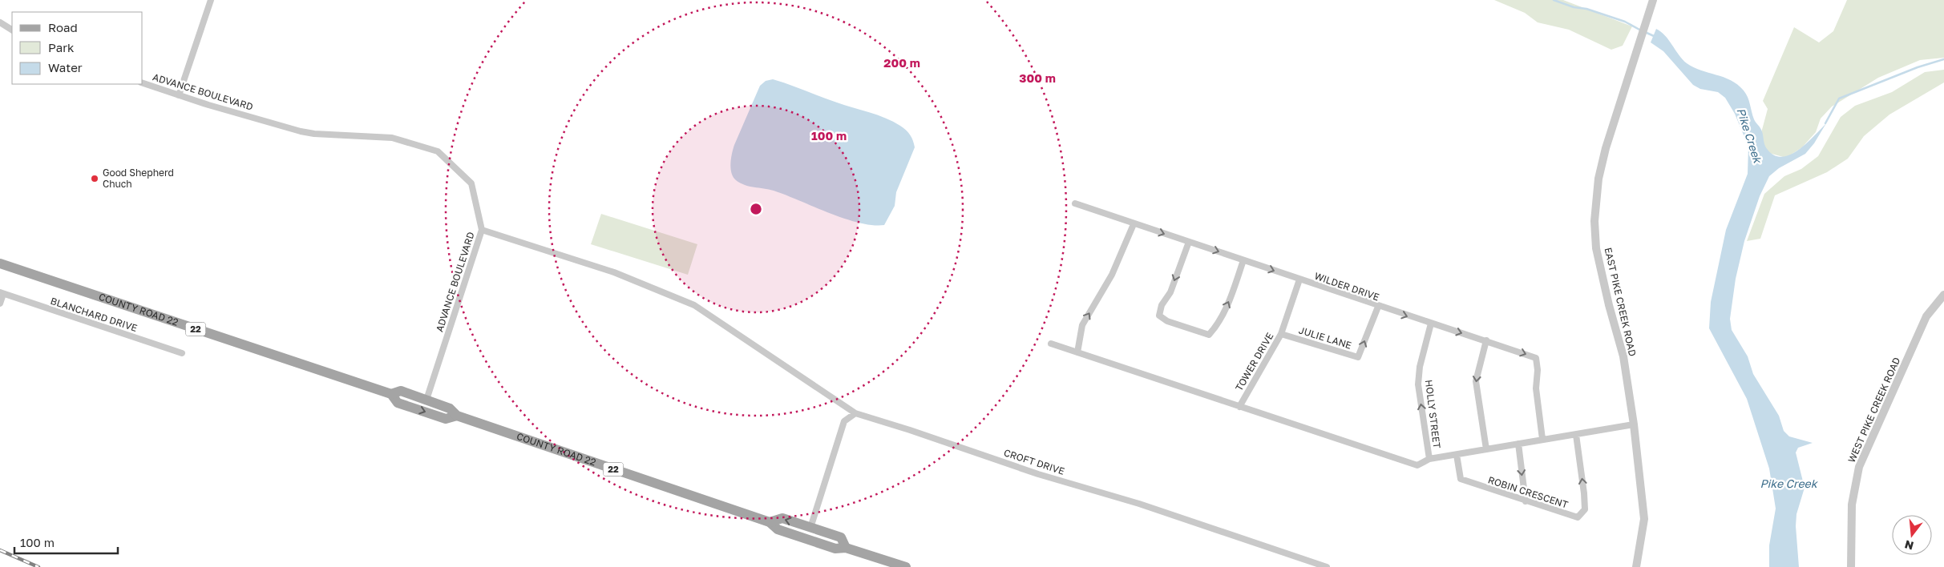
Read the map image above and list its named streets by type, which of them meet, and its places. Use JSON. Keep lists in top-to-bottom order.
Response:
{
  "streets": {
    "main road": ["COUNTY ROAD 22", "22"],
    "street": [
      "ADVANCE BOULEVARD",
      "WILDER DRIVE",
      "EAST PIKE CREEK ROAD",
      "BLANCHARD DRIVE",
      "JULIE LANE",
      "TOWER DRIVE",
      "WEST PIKE CREEK ROAD",
      "HOLLY STREET",
      "CROFT DRIVE",
      "ROBIN CRESCENT"
    ]
  },
  "crossings": [
    ["ADVANCE BOULEVARD", "COUNTY ROAD 22"],
    ["ADVANCE BOULEVARD", "CROFT DRIVE"],
    ["WILDER DRIVE", "JULIE LANE"],
    ["WILDER DRIVE", "TOWER DRIVE"],
    ["WILDER DRIVE", "HOLLY STREET"],
    ["JULIE LANE", "TOWER DRIVE"]
  ],
  "one_way": ["WILDER DRIVE", "HOLLY STREET"],
  "water": ["Pike Creek"],
  "places": ["Good Shepherd Chuch"],
  "legend": ["Road", "Park", "Water"],
  "scale_bar": "100 m",
  "north": "bottom",
  "rings": ["200 m", "300 m", "100 m"]
}
